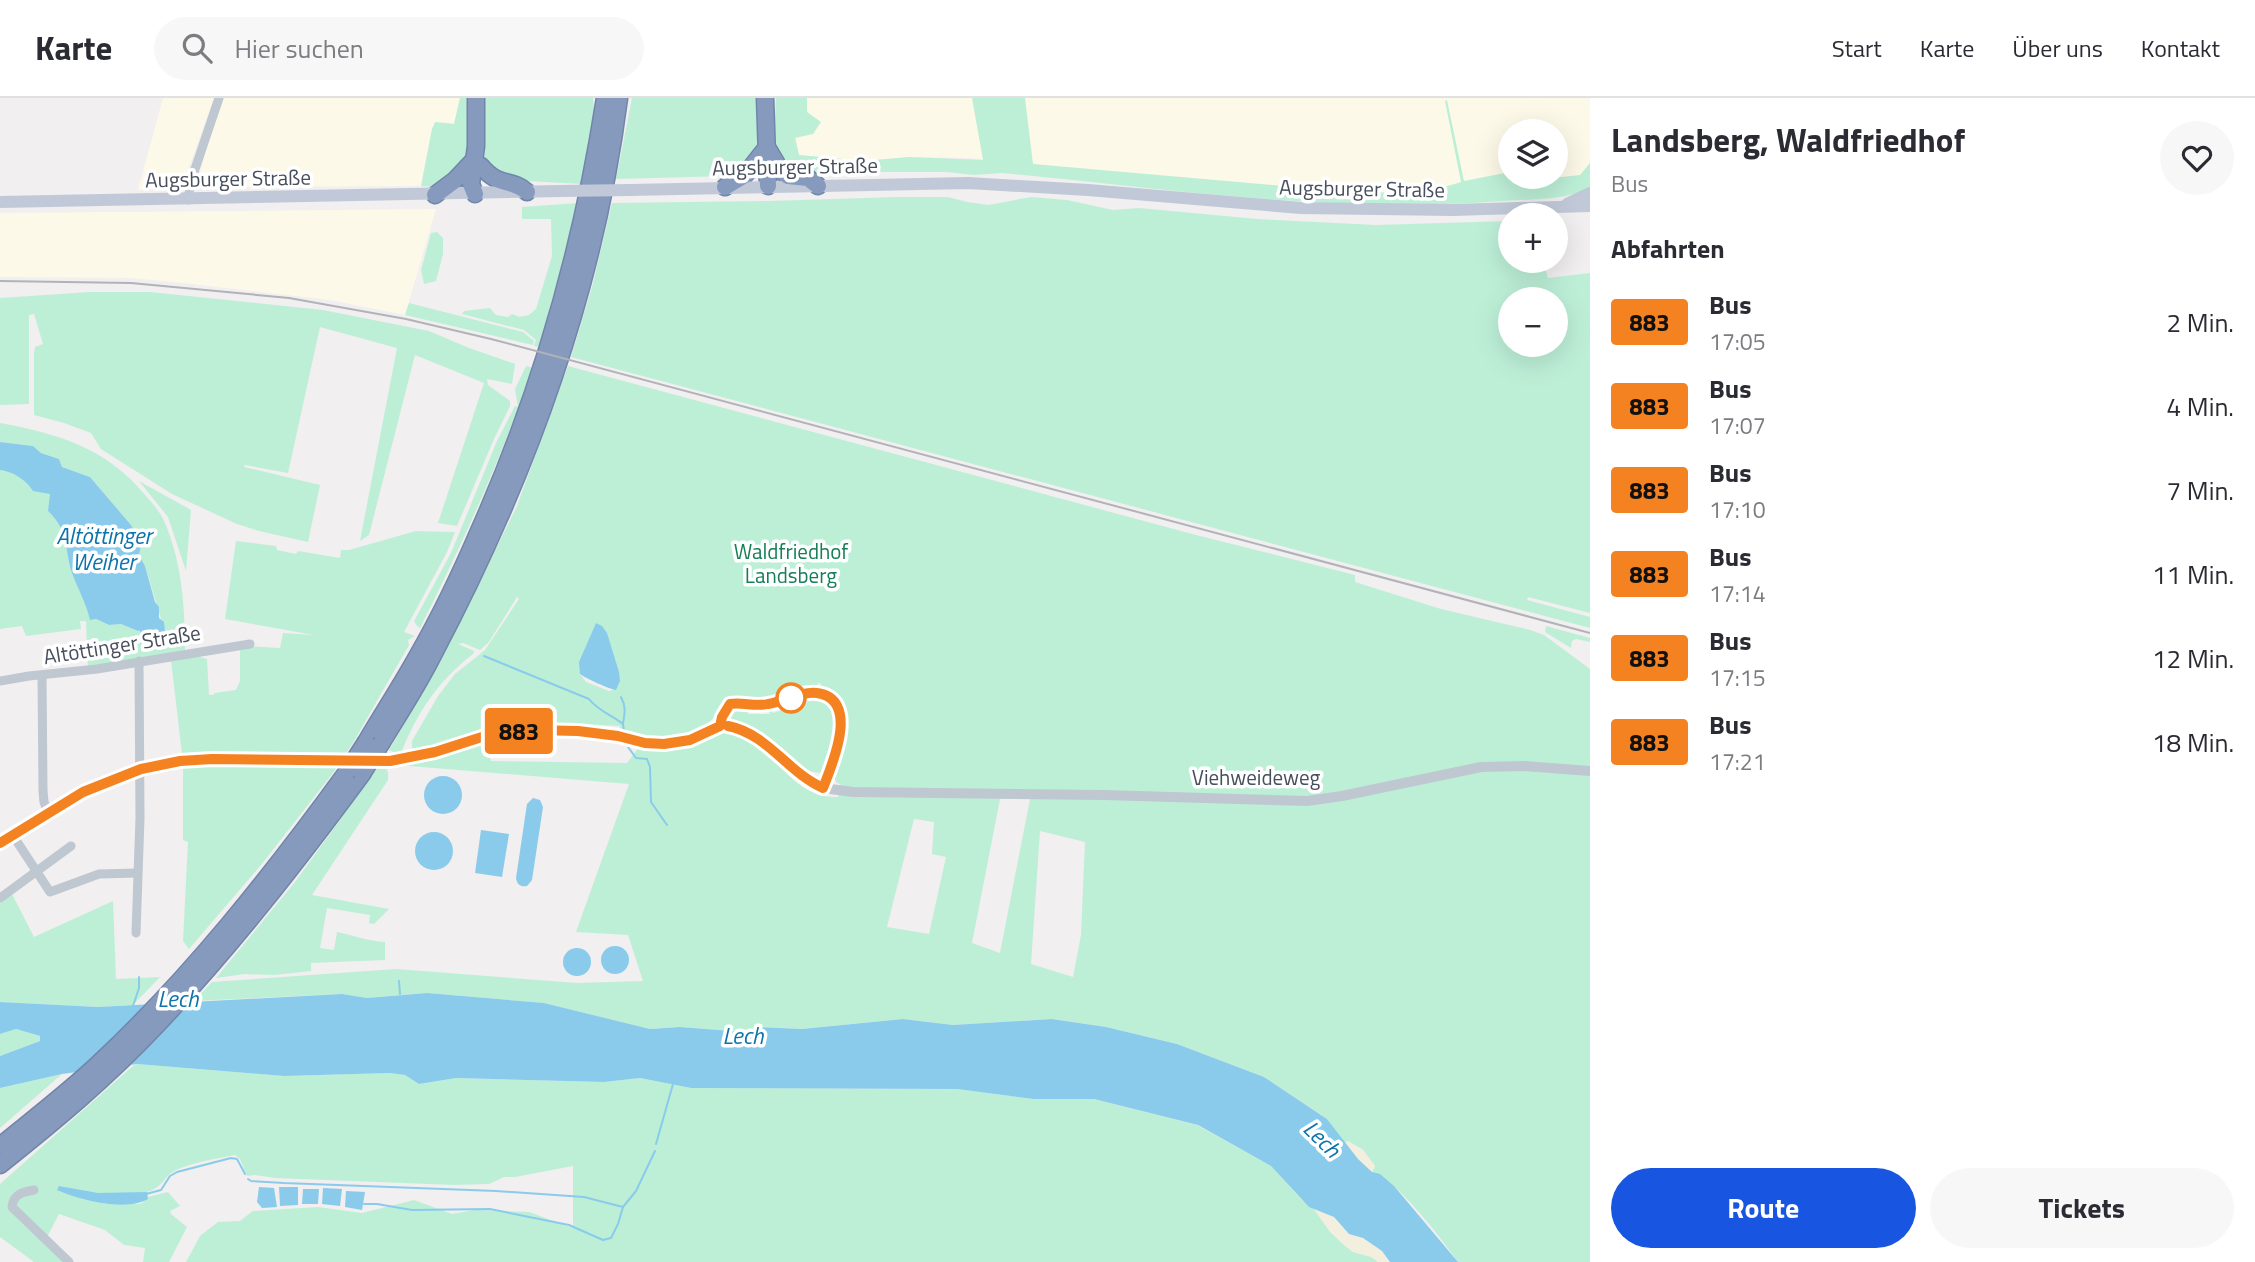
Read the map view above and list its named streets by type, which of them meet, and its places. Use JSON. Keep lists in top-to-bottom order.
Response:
{
  "streets": {
    "main road": ["Augsburger Straße"],
    "street": ["Altöttinger Straße", "Viehweideweg"]
  },
  "water": ["Altöttinger Weiher", "Lech"],
  "parks": ["Waldfriedhof Landsberg"],
  "lines": ["bus line 883"],
  "page": {
    "header": "Karte",
    "search": "Hier suchen",
    "nav": [
      "Start",
      "Karte",
      "Über uns",
      "Kontakt"
    ],
    "on_map": "883",
    "heading": [
      ["Landsberg, Waldfriedhof", "Bus"],
      "Abfahrten"
    ],
    "map_buttons": ["+", "−"],
    "list": [
      {
        "mark": "883",
        "name": "Bus",
        "note": "17:05",
        "value": "2 Min."
      },
      {
        "mark": "883",
        "name": "Bus",
        "note": "17:07",
        "value": "4 Min."
      },
      {
        "mark": "883",
        "name": "Bus",
        "note": "17:10",
        "value": "7 Min."
      },
      {
        "mark": "883",
        "name": "Bus",
        "note": "17:14",
        "value": "11 Min."
      },
      {
        "mark": "883",
        "name": "Bus",
        "note": "17:15",
        "value": "12 Min."
      },
      {
        "mark": "883",
        "name": "Bus",
        "note": "17:21",
        "value": "18 Min."
      }
    ],
    "buttons": ["Route", "Tickets"]
  }
}
